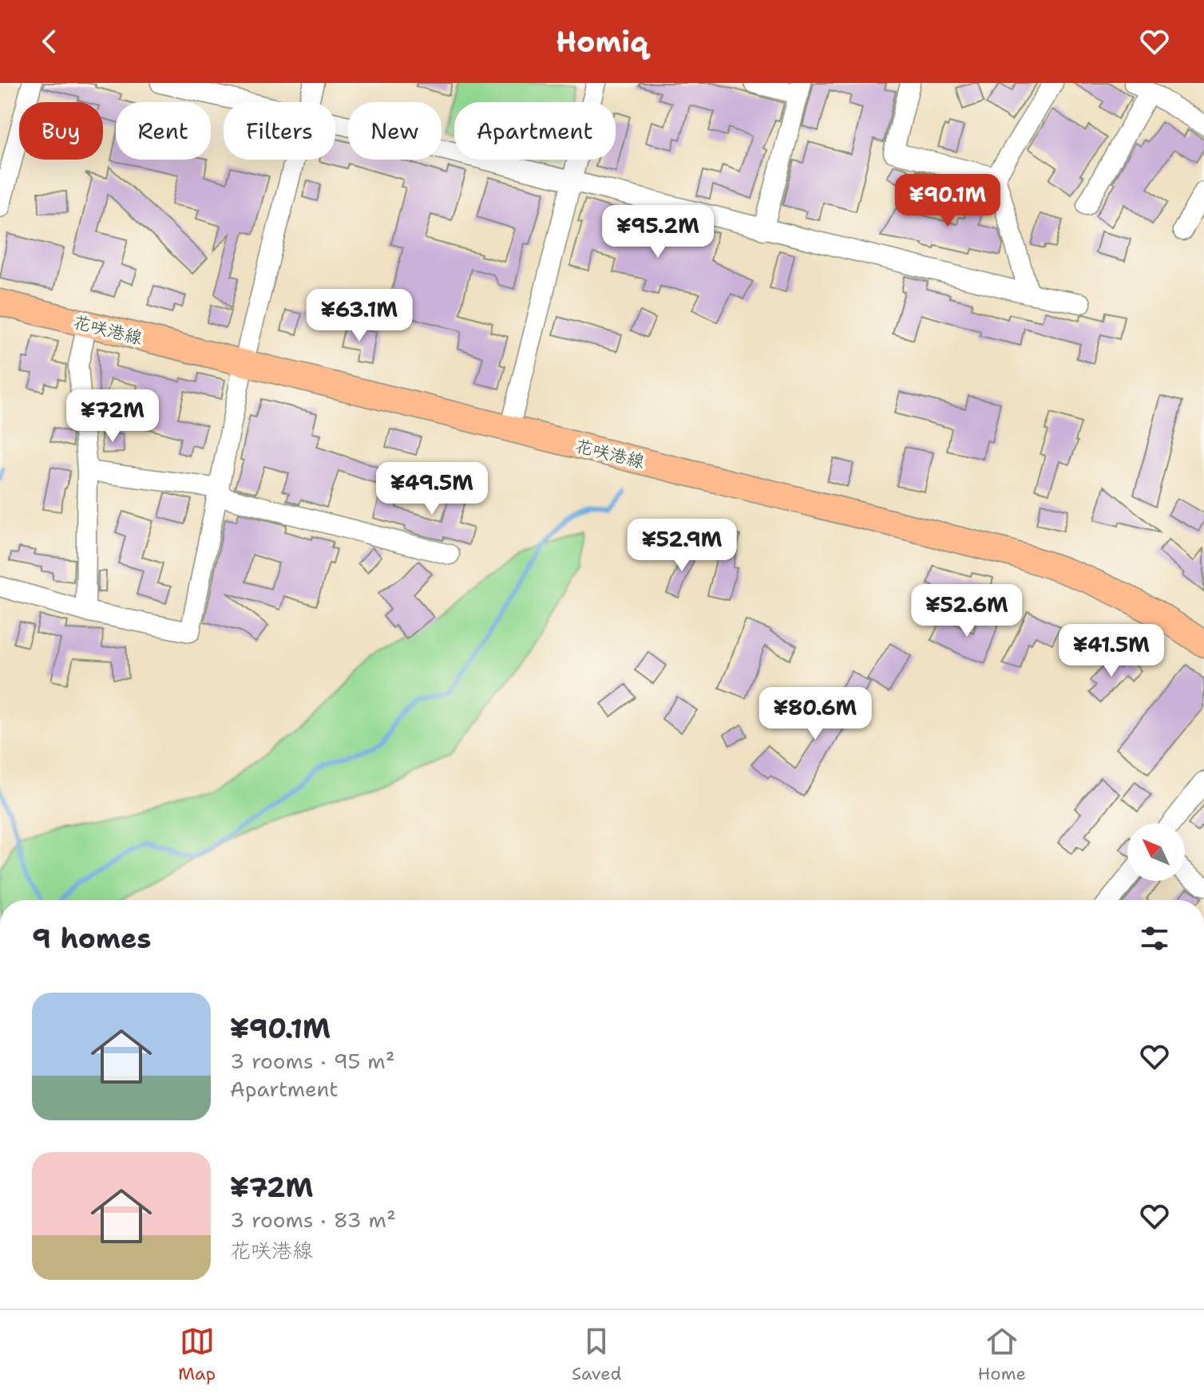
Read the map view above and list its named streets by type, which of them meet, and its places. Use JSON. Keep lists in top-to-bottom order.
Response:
{
  "streets": {
    "main road": ["花咲港線"]
  },
  "north": "top left",
  "page": {
    "header": "Homiq",
    "chip": [
      "Buy",
      "Rent",
      "Filters",
      "New",
      "Apartment"
    ],
    "price": [
      "¥90.1M",
      "¥95.2M",
      "¥63.1M",
      "¥72M",
      "¥49.5M",
      "¥52.9M",
      "¥52.6M",
      "¥41.5M",
      "¥80.6M"
    ],
    "heading": "9 homes",
    "list": [
      {
        "name": "¥90.1M",
        "note": "3 rooms · 95 m² · Apartment"
      },
      {
        "name": "¥72M",
        "note": "3 rooms · 83 m² · 花咲港線"
      }
    ],
    "tabs": ["Map", "Saved", "Home"]
  }
}
